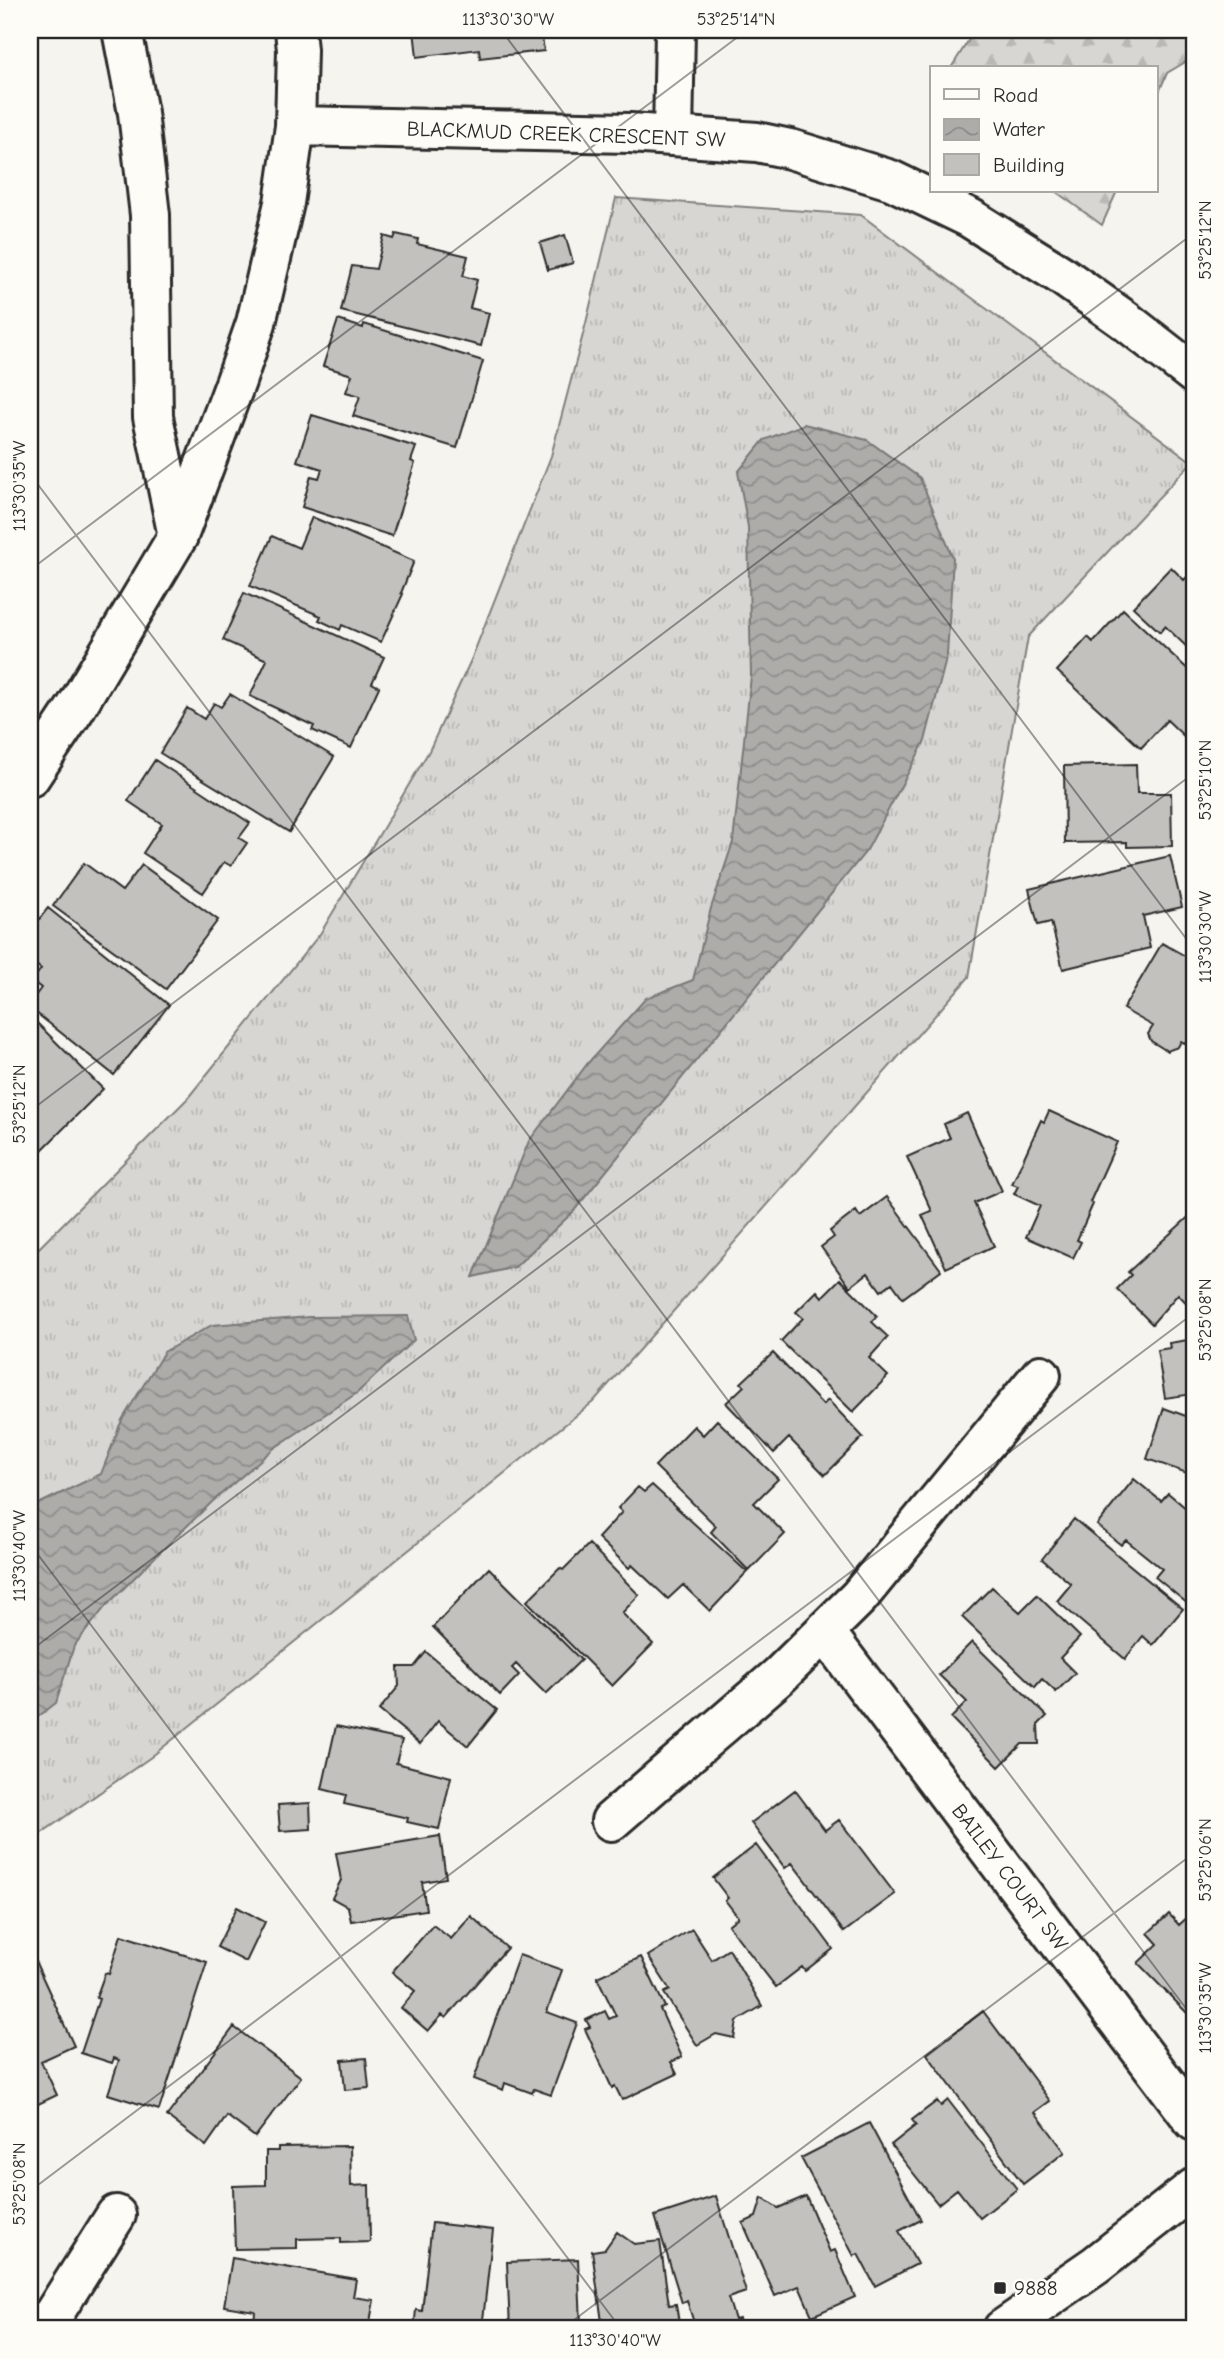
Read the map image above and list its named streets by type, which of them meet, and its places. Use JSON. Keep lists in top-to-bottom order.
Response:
{
  "streets": {
    "street": ["BLACKMUD CREEK CRESCENT SW", "BAILEY COURT SW"]
  },
  "places": {
    "transit": ["9888"]
  },
  "legend": ["Road", "Water", "Building"],
  "coordinates": [
    "113°30'30\"W",
    "53°25'14\"N",
    "53°25'12\"N",
    "113°30'35\"W",
    "53°25'10\"N",
    "53°25'08\"N",
    "113°30'40\"W",
    "53°25'06\"N"
  ]
}
